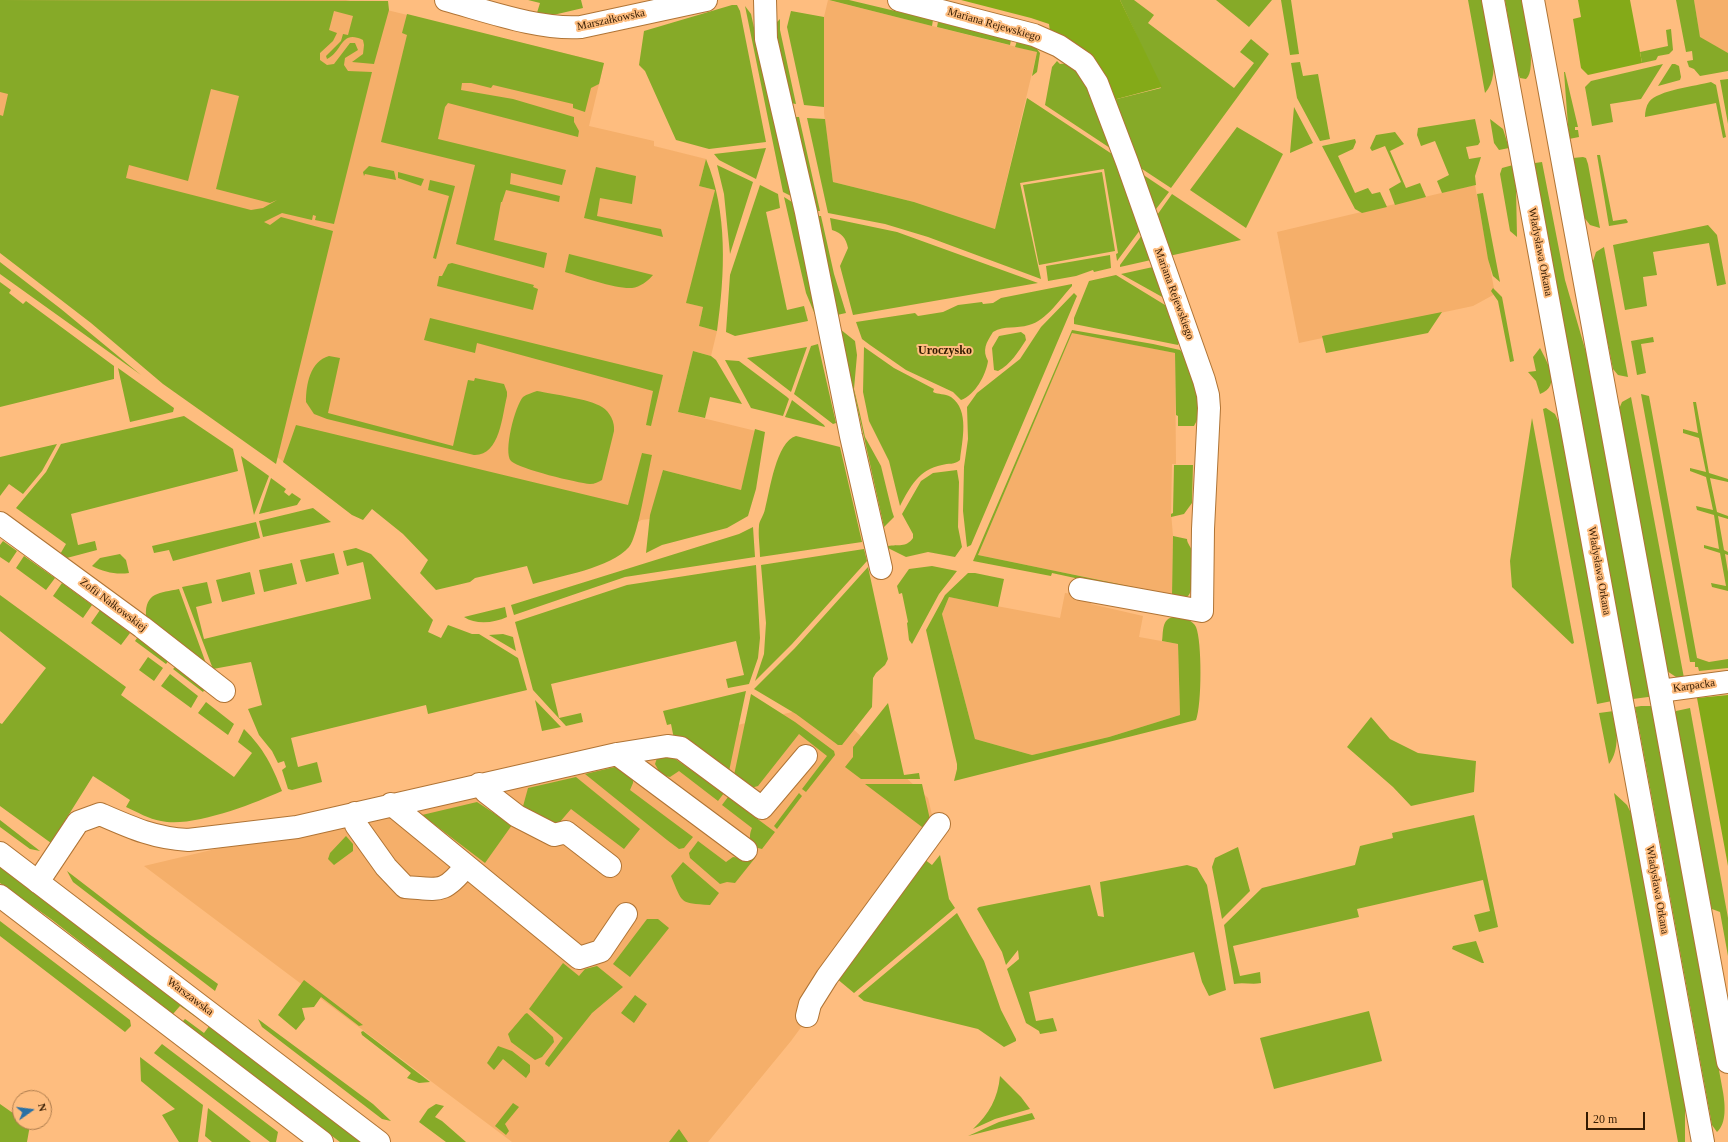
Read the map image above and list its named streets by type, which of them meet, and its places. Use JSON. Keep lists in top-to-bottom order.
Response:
{
  "streets": {
    "street": [
      "Marszałkowska",
      "Mariana Rejewskiego",
      "Władysława Orkana",
      "Zofii Nałkowskiej",
      "Karpacka",
      "Warszawska"
    ]
  },
  "districts": ["Uroczysko"],
  "scale_bar": "20 m",
  "north": "right"
}
